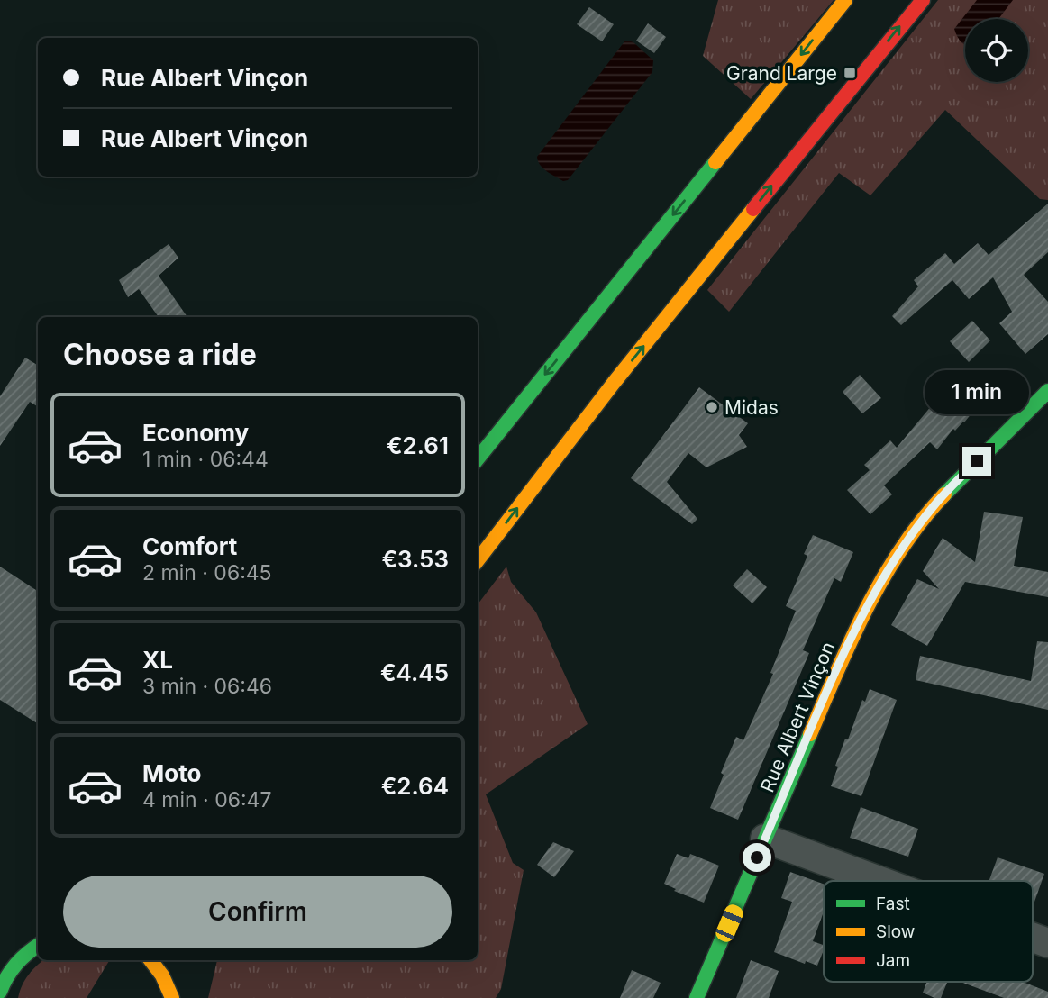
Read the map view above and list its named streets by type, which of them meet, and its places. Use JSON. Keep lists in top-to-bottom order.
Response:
{
  "streets": {
    "main road": ["Rue Albert Vinçon"]
  },
  "places": {
    "transit": ["Grand Large"],
    "other": ["Midas"]
  },
  "legend": ["Fast", "Slow", "Jam"],
  "page": {
    "banner": ["Rue Albert Vinçon", "Rue Albert Vinçon"],
    "heading": "Choose a ride",
    "bubble": "1 min",
    "list": [
      {
        "name": "Economy",
        "note": "1 min · 06:44",
        "value": "€2.61"
      },
      {
        "name": "Comfort",
        "note": "2 min · 06:45",
        "value": "€3.53"
      },
      {
        "name": "XL",
        "note": "3 min · 06:46",
        "value": "€4.45"
      },
      {
        "name": "Moto",
        "note": "4 min · 06:47",
        "value": "€2.64"
      }
    ],
    "buttons": "Confirm"
  }
}
